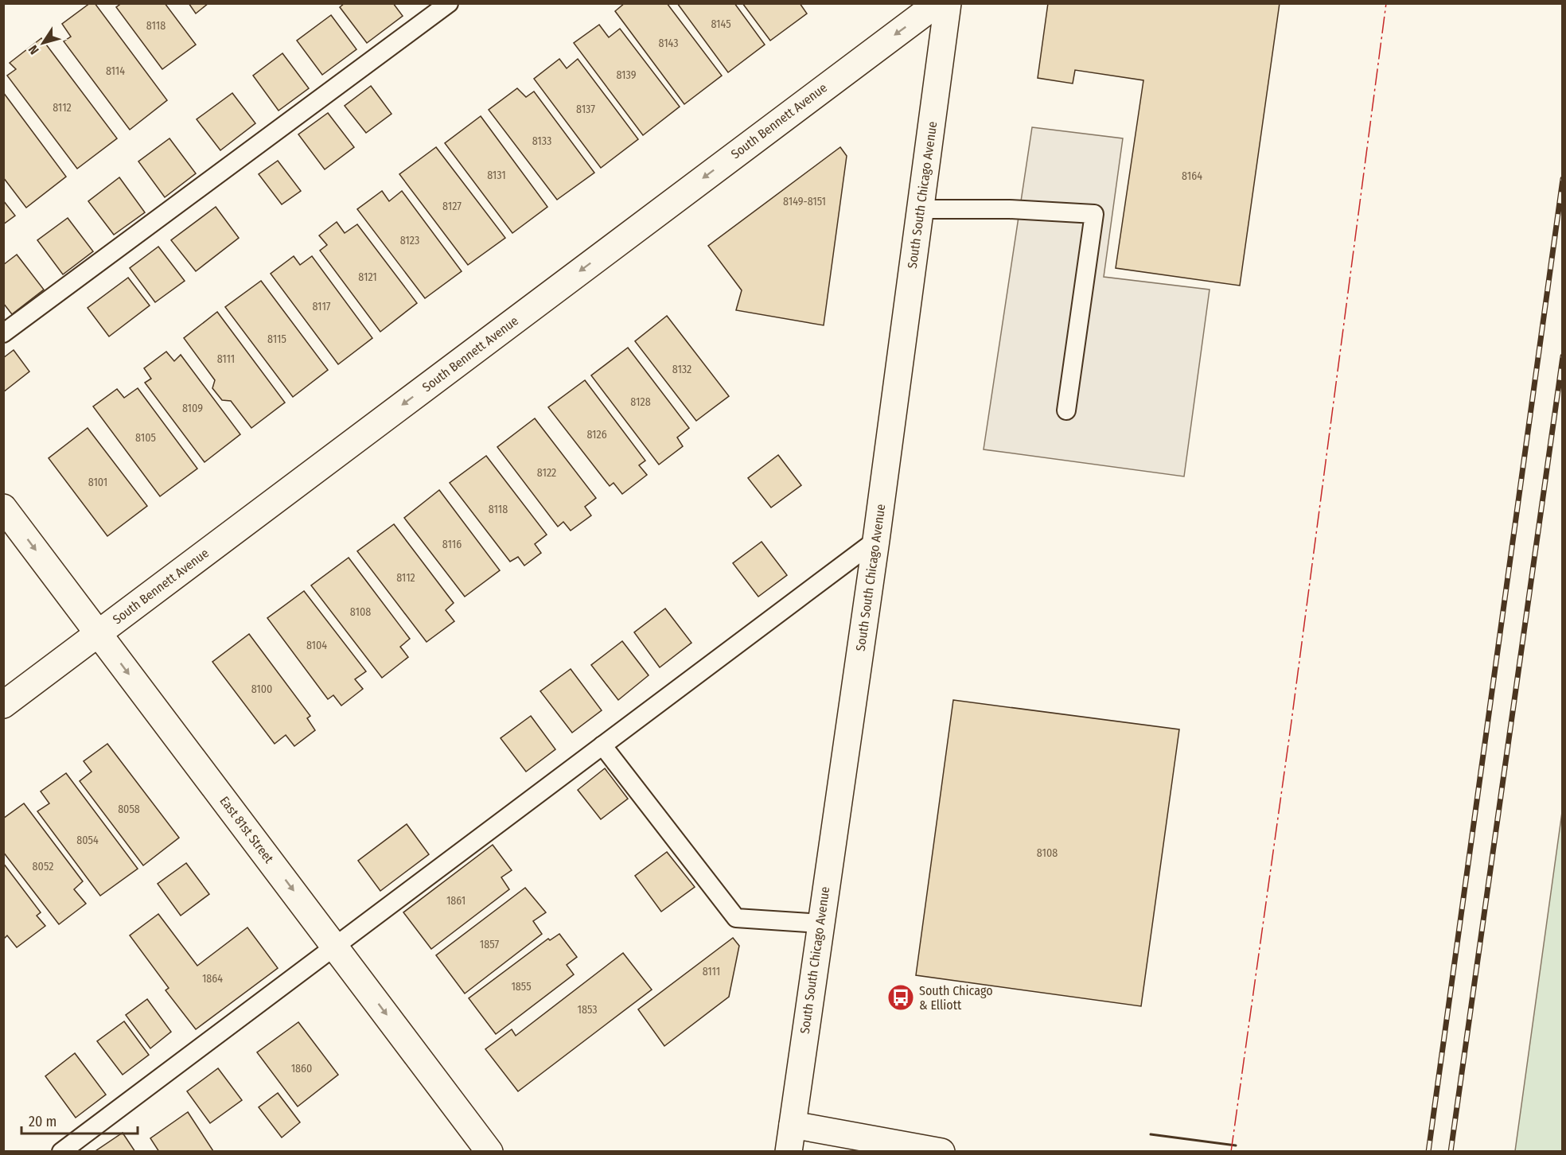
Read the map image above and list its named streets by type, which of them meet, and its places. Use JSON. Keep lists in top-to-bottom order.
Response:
{
  "streets": {
    "street": ["South Bennett Avenue", "South South Chicago Avenue", "East 81st Street"]
  },
  "crossings": [
    ["South Bennett Avenue", "East 81st Street"]
  ],
  "one_way": ["South Bennett Avenue", "East 81st Street"],
  "places": {
    "bus stop": ["South Chicago & Elliott"]
  },
  "house_numbers": [
    "8145",
    "8118",
    "8143",
    "8114",
    "8139",
    "8112",
    "8137",
    "8133",
    "8131",
    "8164",
    "8149-8151",
    "8127",
    "8123",
    "8121",
    "8117",
    "8115",
    "8111",
    "8132",
    "8128",
    "8109",
    "8126",
    "8105",
    "8122",
    "8101",
    "8118",
    "8116",
    "8112",
    "8108",
    "8104",
    "8100",
    "8058",
    "8054",
    "8108",
    "8052",
    "1861",
    "1857",
    "8111",
    "1864",
    "1855",
    "1853",
    "1860"
  ],
  "scale_bar": "20 m",
  "north": "bottom left"
}
